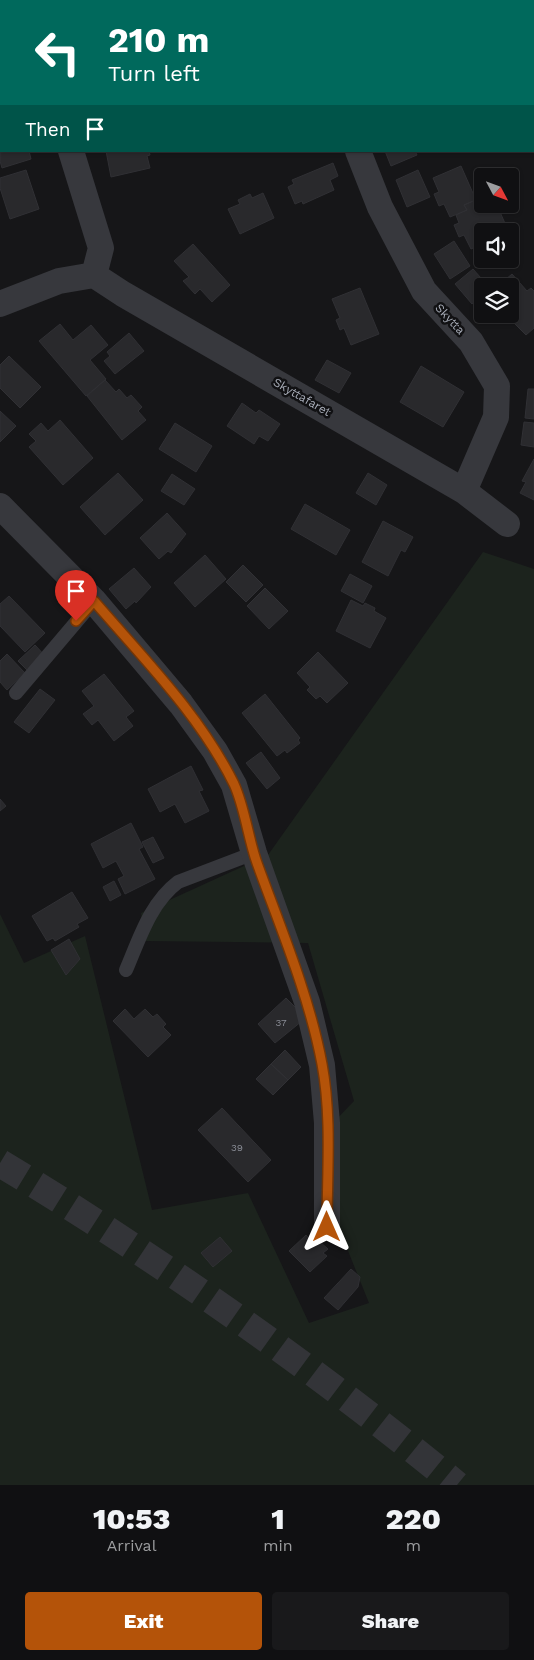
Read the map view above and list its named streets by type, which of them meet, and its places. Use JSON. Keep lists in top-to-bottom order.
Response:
{
  "streets": {
    "street": ["Skytta", "Skyttafaret"]
  },
  "crossings": [
    ["Skytta", "Skyttafaret"]
  ],
  "house_numbers": ["37", "39"],
  "north": "bottom right",
  "page": {
    "turn": ["210 m", "Turn left"],
    "then": "Then",
    "eta": [
      "10:53",
      "Arrival",
      "1",
      "min",
      "220",
      "m"
    ],
    "buttons": ["Exit", "Share"]
  }
}
